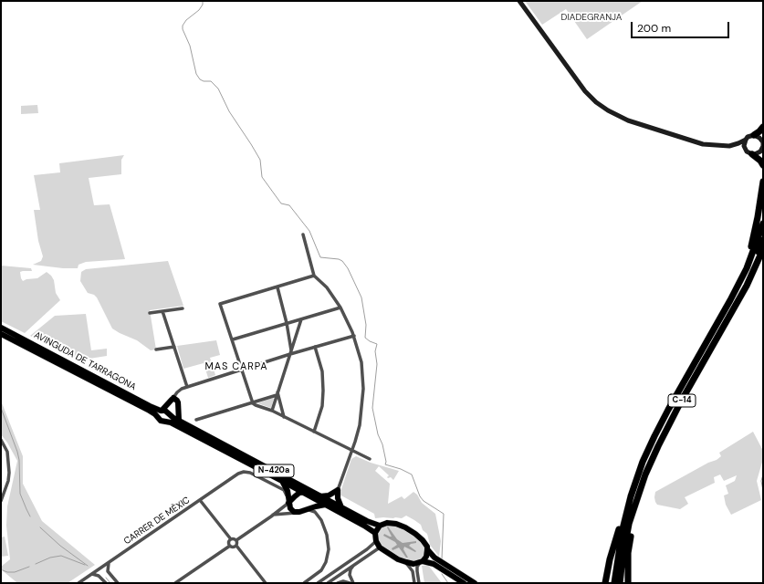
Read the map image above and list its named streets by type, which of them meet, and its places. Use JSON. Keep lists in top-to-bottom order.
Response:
{
  "streets": {
    "highway": ["C-14"],
    "main road": ["AVINGUDA DE TARRAGONA", "N-420a"],
    "street": ["CARRER DE MÈXIC"]
  },
  "crossings": [
    ["AVINGUDA DE TARRAGONA", "N-420a"],
    ["N-420a", "CARRER DE MÈXIC"]
  ],
  "districts": ["MAS CARPA"],
  "parks": ["DIADEGRANJA"],
  "scale_bar": "200 m"
}
